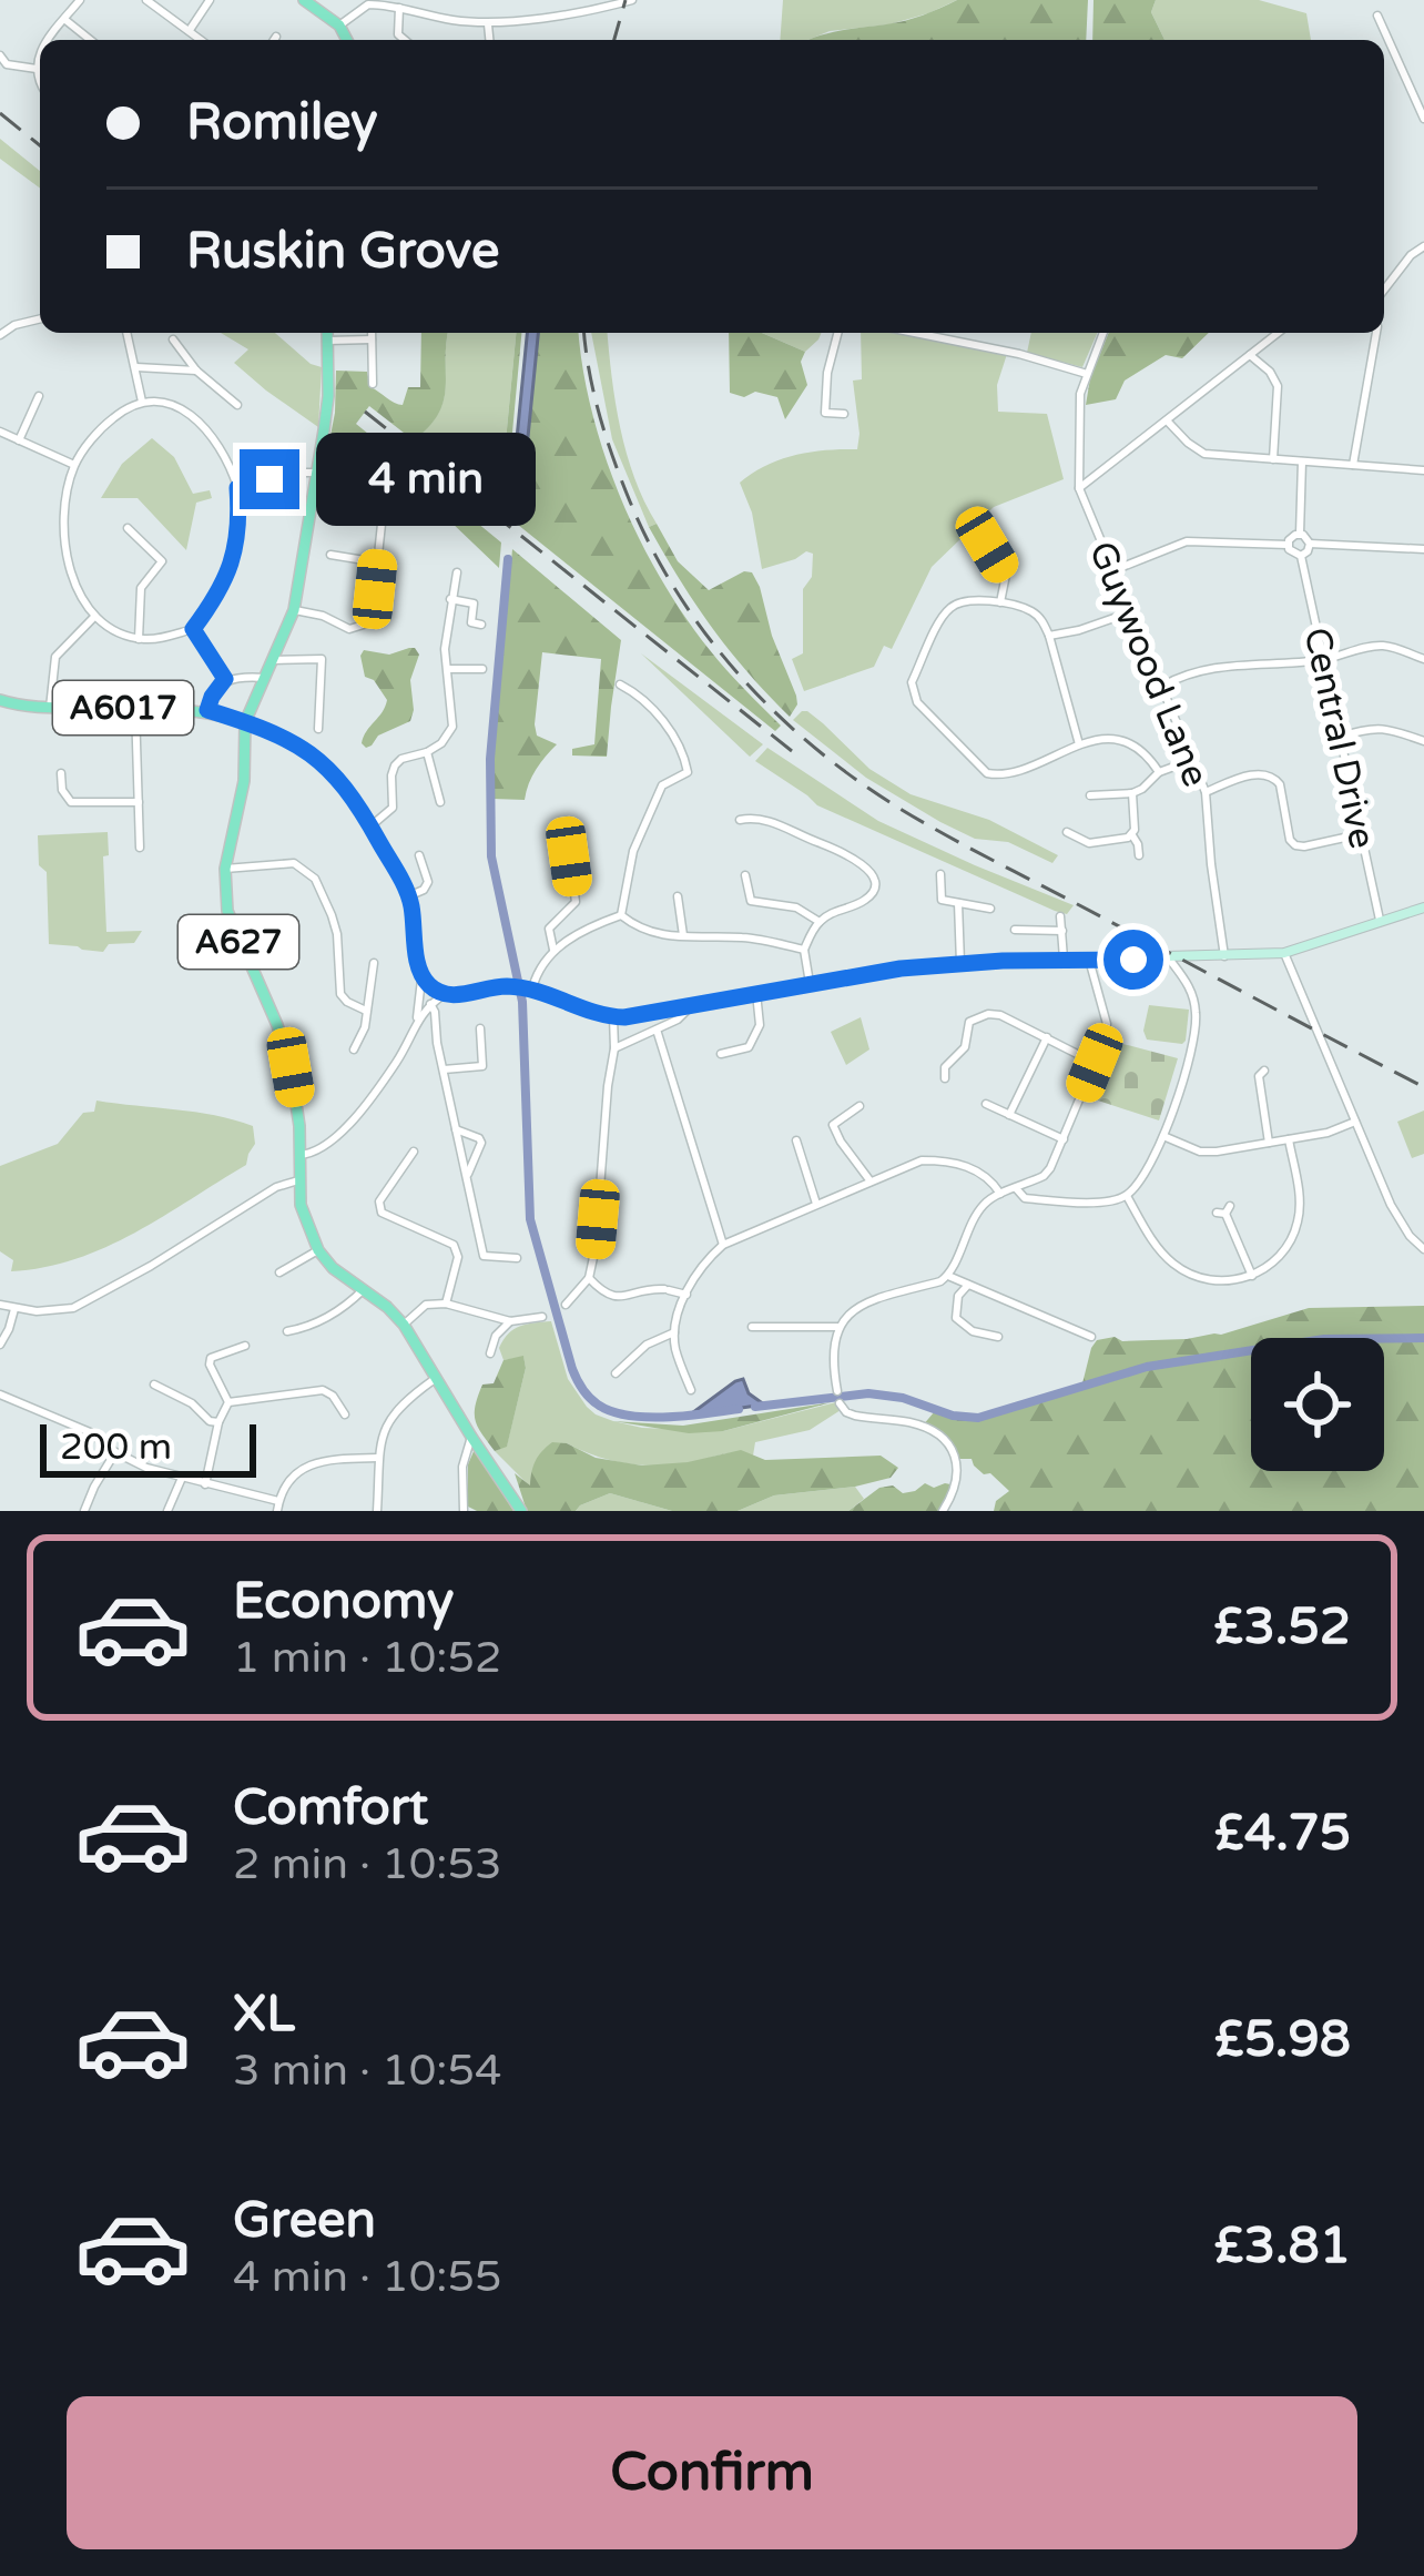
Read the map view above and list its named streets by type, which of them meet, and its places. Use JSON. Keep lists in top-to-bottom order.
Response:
{
  "streets": {
    "main road": ["A6017", "A627"],
    "street": ["Guywood Lane", "Central Drive"]
  },
  "crossings": [
    ["A6017", "A627"]
  ],
  "scale_bar": "200 m",
  "page": {
    "banner": ["Romiley", "Ruskin Grove"],
    "bubble": "4 min",
    "scale": "200 m",
    "list": [
      {
        "name": "Economy",
        "note": "1 min · 10:52",
        "value": "£3.52"
      },
      {
        "name": "Comfort",
        "note": "2 min · 10:53",
        "value": "£4.75"
      },
      {
        "name": "XL",
        "note": "3 min · 10:54",
        "value": "£5.98"
      },
      {
        "name": "Green",
        "note": "4 min · 10:55",
        "value": "£3.81"
      }
    ],
    "buttons": "Confirm"
  }
}
